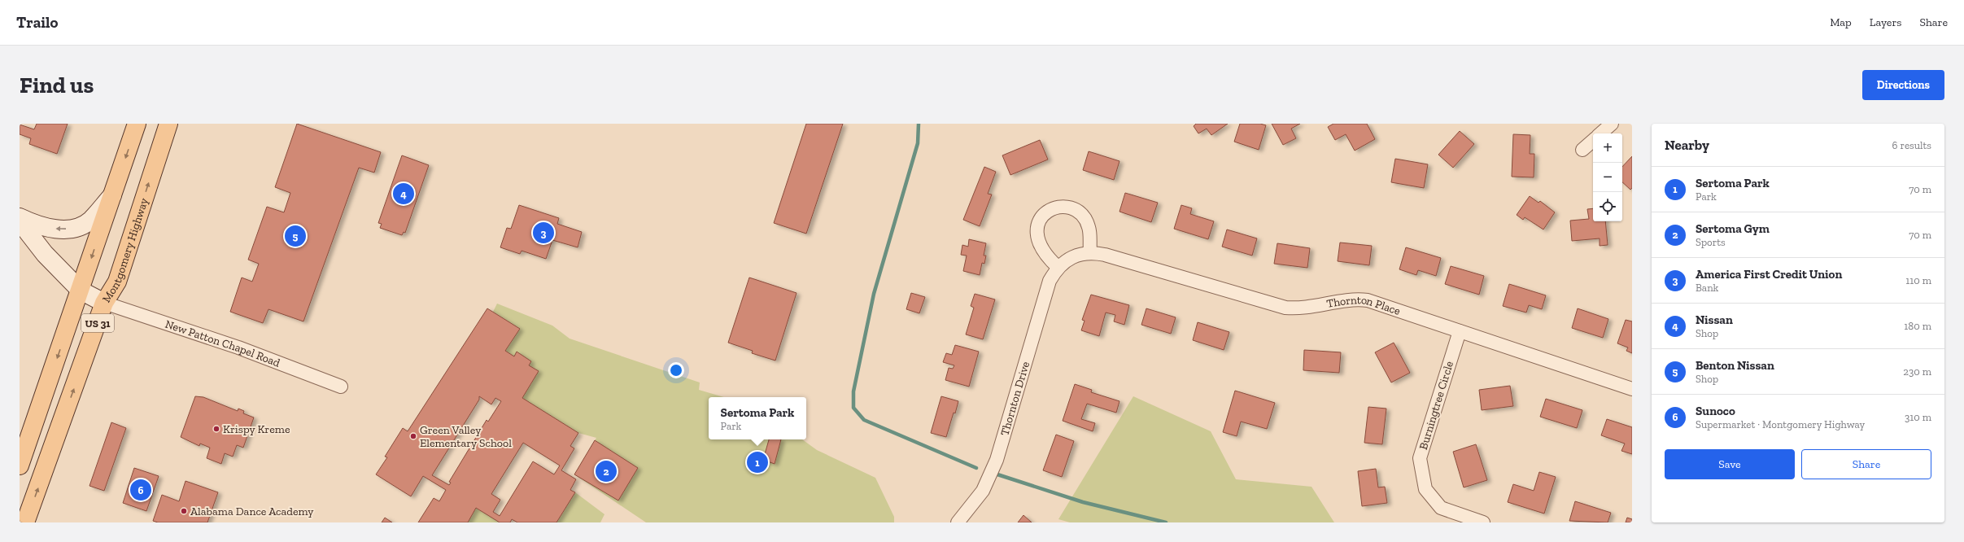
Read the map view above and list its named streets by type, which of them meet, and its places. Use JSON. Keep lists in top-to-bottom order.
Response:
{
  "streets": {
    "main road": ["Montgomery Highway", "US 31"],
    "street": [
      "Thornton Place",
      "New Patton Chapel Road",
      "Thornton Drive",
      "Burningtree Circle"
    ]
  },
  "crossings": [
    ["Montgomery Highway", "New Patton Chapel Road"],
    ["Thornton Place", "Thornton Drive"],
    ["Thornton Place", "Burningtree Circle"]
  ],
  "places": ["Krispy Kreme", "Green Valley Elementary School", "Alabama Dance Academy"],
  "page": {
    "header": "Trailo",
    "nav": ["Map", "Layers", "Share"],
    "buttons": [
      "Directions",
      ["Save", "Share"]
    ],
    "title": "Find us",
    "heading": ["Nearby", "6 results"],
    "map_buttons": ["+", "−"],
    "list": [
      {
        "mark": "1",
        "name": "Sertoma Park",
        "note": "Park",
        "value": "70 m"
      },
      {
        "mark": "2",
        "name": "Sertoma Gym",
        "note": "Sports",
        "value": "70 m"
      },
      {
        "mark": "3",
        "name": "America First Credit Union",
        "note": "Bank",
        "value": "110 m"
      },
      {
        "mark": "4",
        "name": "Nissan",
        "note": "Shop",
        "value": "180 m"
      },
      {
        "mark": "5",
        "name": "Benton Nissan",
        "note": "Shop",
        "value": "230 m"
      },
      {
        "mark": "6",
        "name": "Sunoco",
        "note": "Supermarket · Montgomery Highway",
        "value": "310 m"
      }
    ],
    "pins": [
      "4",
      "3",
      "5",
      "1",
      "2",
      "6"
    ],
    "popup": ["Sertoma Park", "Park"]
  }
}
